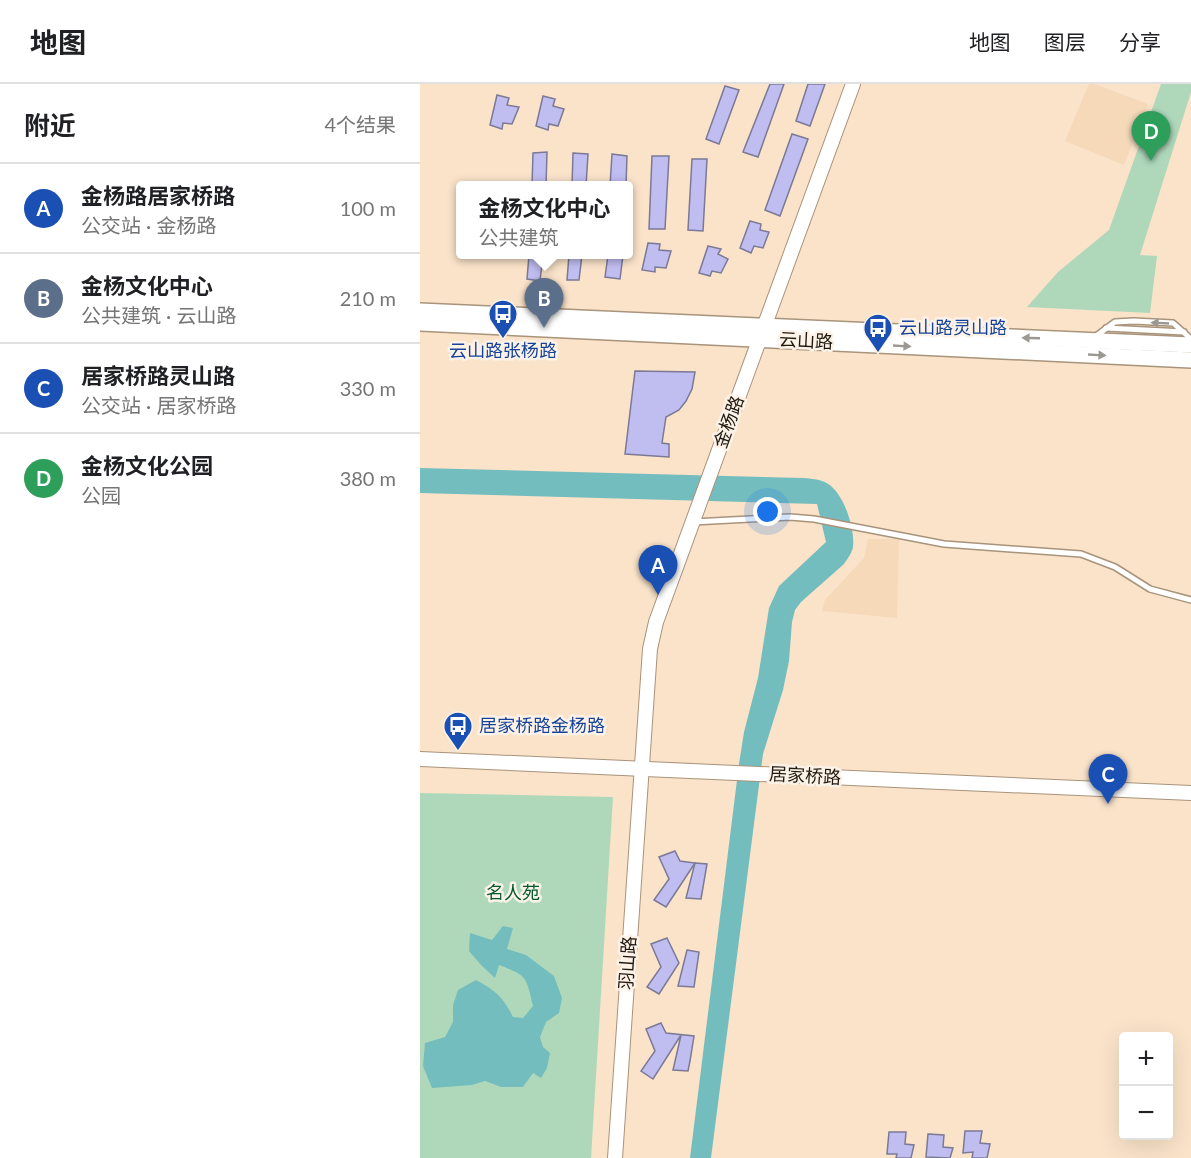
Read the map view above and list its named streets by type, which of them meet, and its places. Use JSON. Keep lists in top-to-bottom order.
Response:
{
  "streets": {
    "main road": ["云山路"],
    "street": ["金杨路", "居家桥路", "羽山路"]
  },
  "crossings": [
    ["云山路", "金杨路"],
    ["金杨路", "居家桥路"],
    ["金杨路", "羽山路"],
    ["居家桥路", "羽山路"]
  ],
  "parks": ["名人苑"],
  "places": {
    "bus stop": ["云山路张杨路", "云山路灵山路", "居家桥路金杨路"]
  },
  "page": {
    "header": "地图",
    "nav": ["地图", "图层", "分享"],
    "heading": ["附近", "4个结果"],
    "pins": [
      "D",
      "B",
      "A",
      "C"
    ],
    "list": [
      {
        "mark": "A",
        "name": "金杨路居家桥路",
        "note": "公交站 · 金杨路",
        "value": "100 m"
      },
      {
        "mark": "B",
        "name": "金杨文化中心",
        "note": "公共建筑 · 云山路",
        "value": "210 m"
      },
      {
        "mark": "C",
        "name": "居家桥路灵山路",
        "note": "公交站 · 居家桥路",
        "value": "330 m"
      },
      {
        "mark": "D",
        "name": "金杨文化公园",
        "note": "公园",
        "value": "380 m"
      }
    ],
    "popup": ["金杨文化中心", "公共建筑"],
    "map_buttons": ["+", "−"]
  }
}
